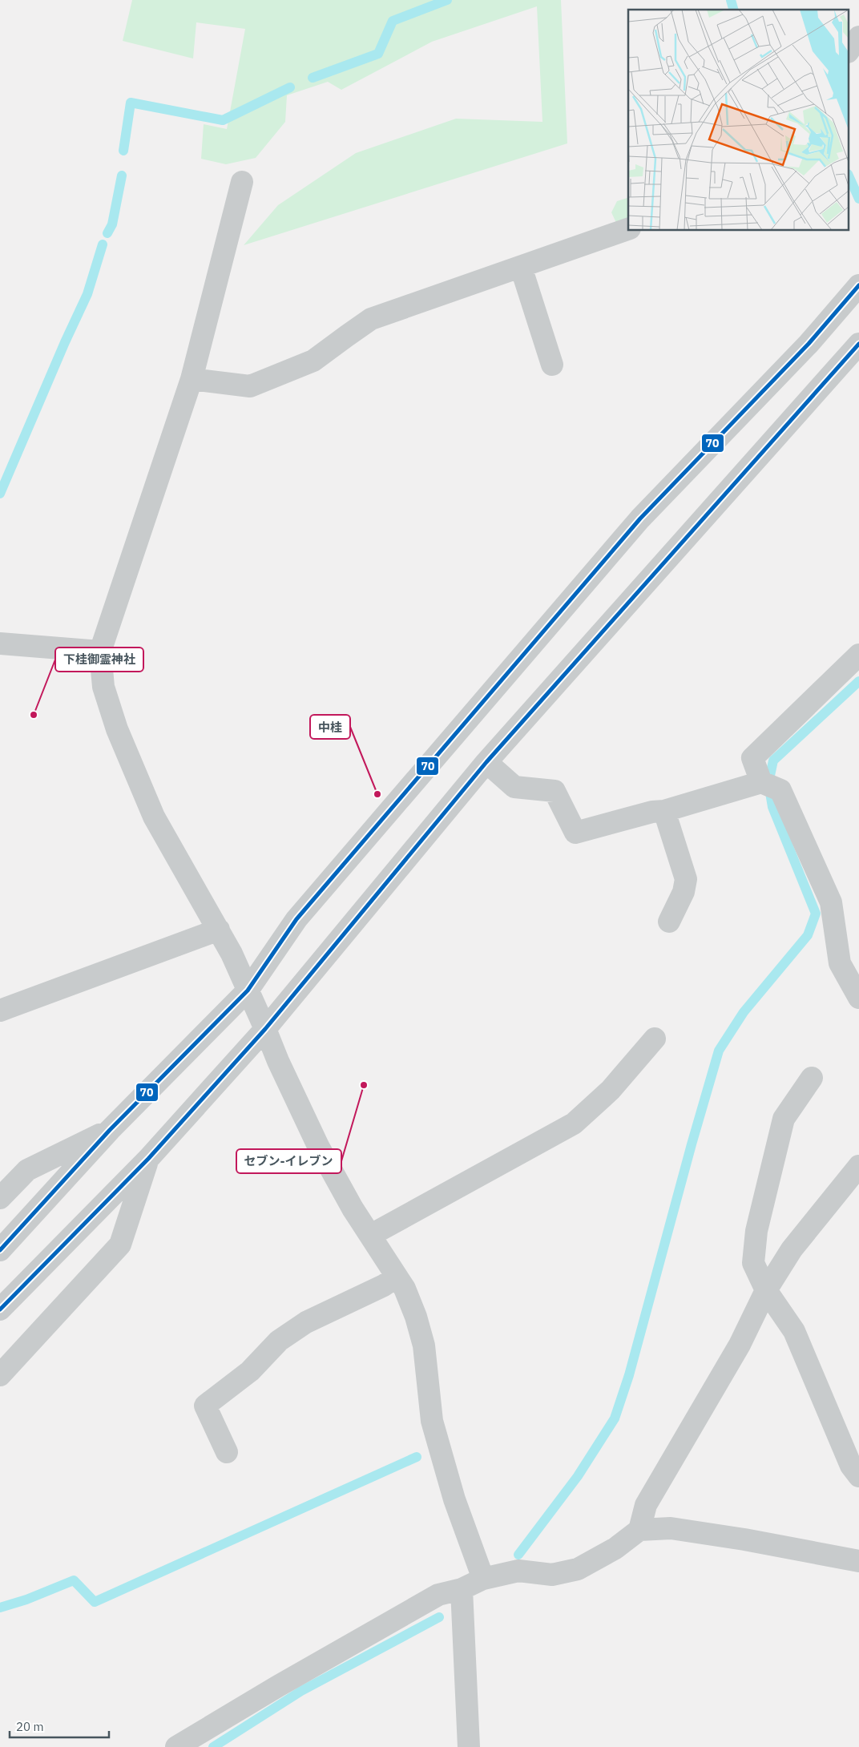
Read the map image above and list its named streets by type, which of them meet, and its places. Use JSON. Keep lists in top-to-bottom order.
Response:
{
  "places": ["下桂御霊神社", "中桂", "セブン-イレブン"],
  "lines": ["transit line 70"],
  "scale_bar": "20 m"
}
